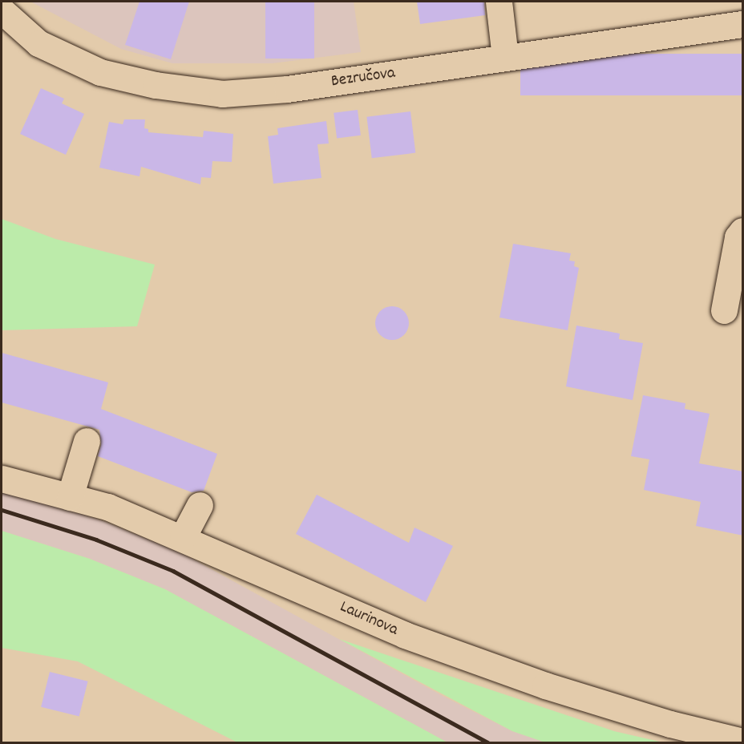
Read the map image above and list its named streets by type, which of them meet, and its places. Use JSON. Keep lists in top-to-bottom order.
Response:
{
  "streets": {
    "street": ["Bezručova", "Laurinova"]
  }
}
